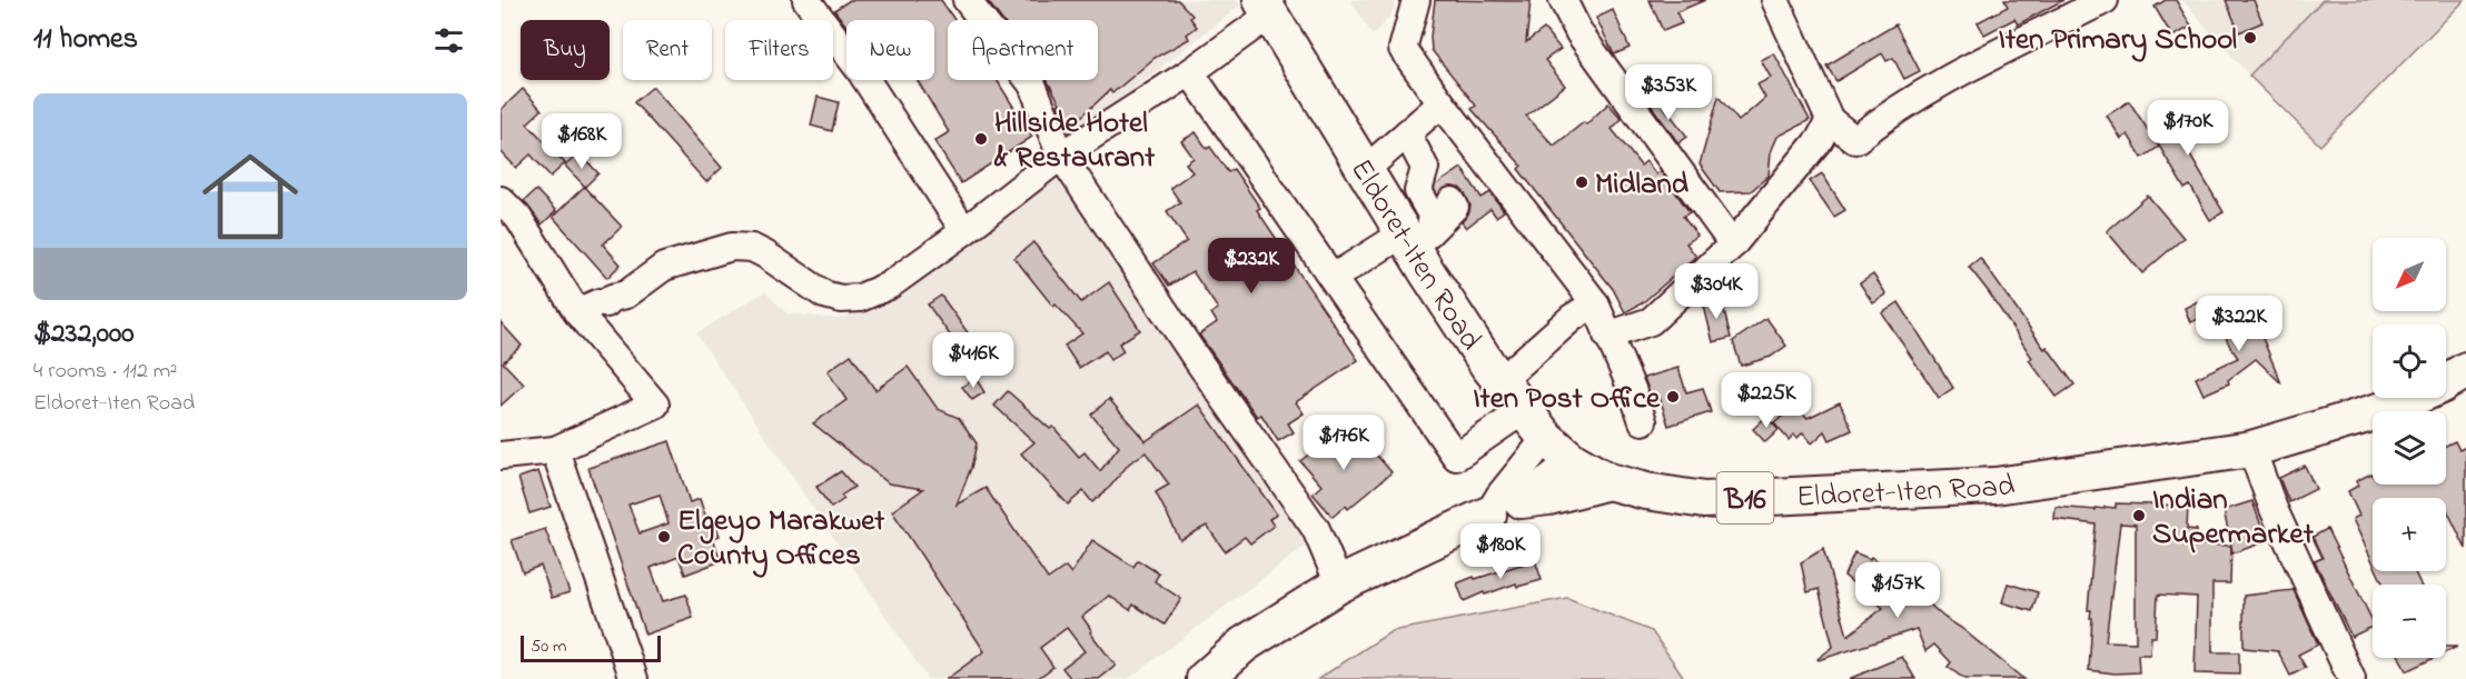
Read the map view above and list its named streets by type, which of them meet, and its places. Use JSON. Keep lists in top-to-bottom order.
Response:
{
  "streets": {
    "main road": ["Eldoret-Iten Road", "B16"]
  },
  "places": [
    "Iten Primary School",
    "Hillside Hotel & Restaurant",
    "Midland",
    "Iten Post Office",
    "Indian Supermarket",
    "Elgeyo Marakwet County Offices"
  ],
  "scale_bar": "50 m",
  "north": "bottom left",
  "page": {
    "heading": "11 homes",
    "chip": [
      "Buy",
      "Rent",
      "Filters",
      "New",
      "Apartment"
    ],
    "price": [
      "$353K",
      "$170K",
      "$168K",
      "$232K",
      "$304K",
      "$322K",
      "$416K",
      "$225K",
      "$176K",
      "$180K",
      "$157K"
    ],
    "list": [
      {
        "name": "$232,000",
        "note": "4 rooms · 112 m² · Eldoret-Iten Road"
      }
    ],
    "map_buttons": ["+", "−"],
    "scale": "50 m"
  }
}
